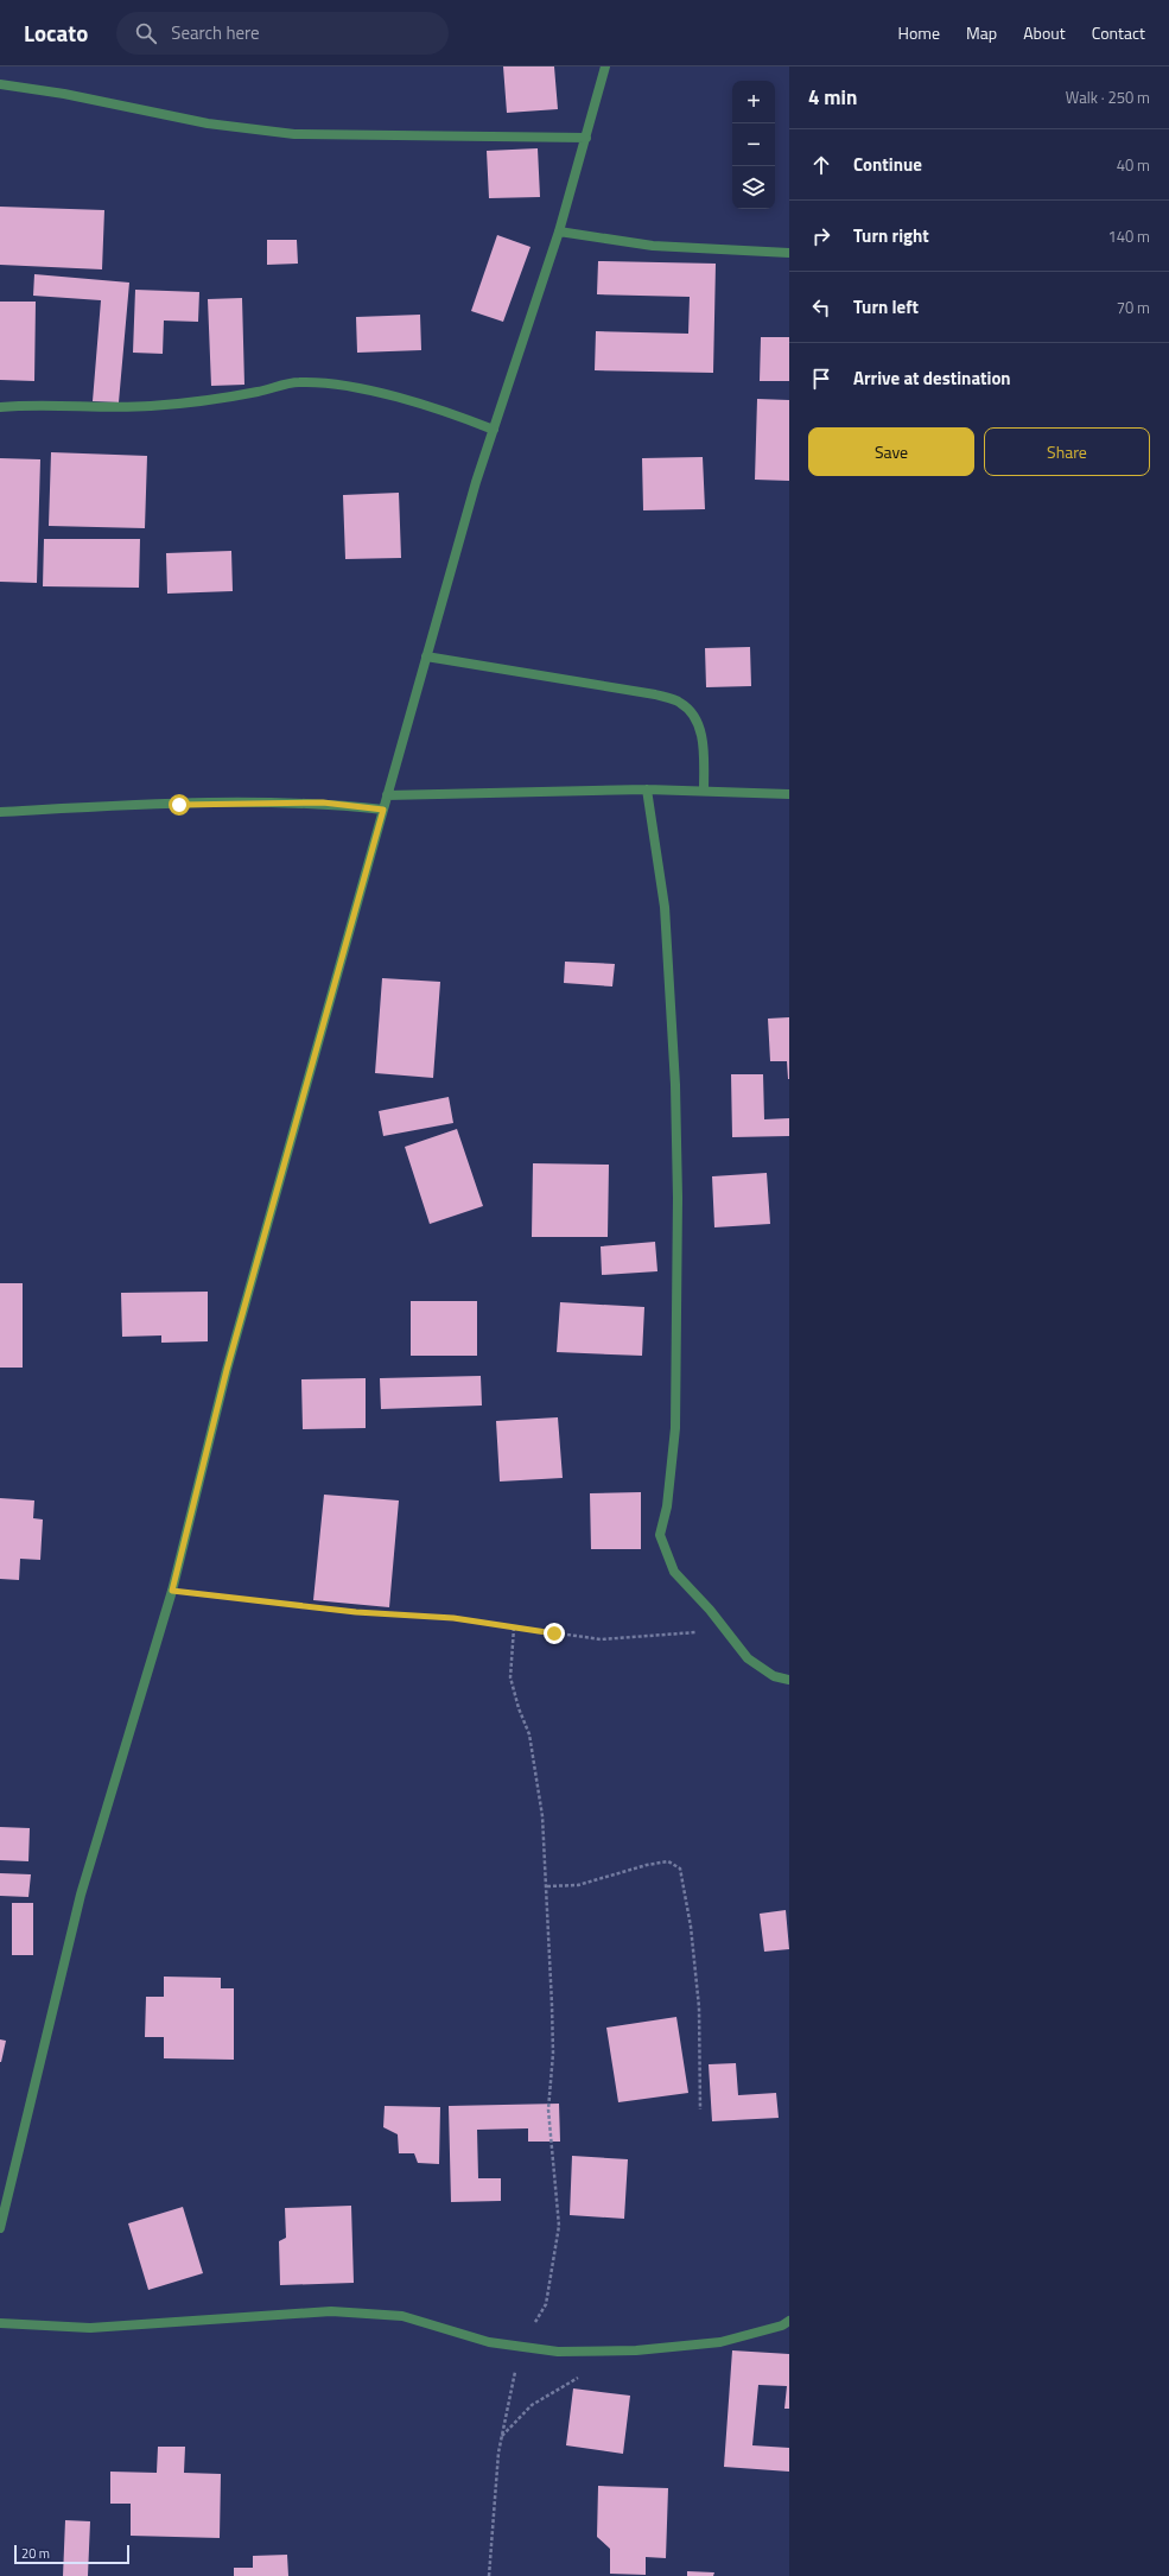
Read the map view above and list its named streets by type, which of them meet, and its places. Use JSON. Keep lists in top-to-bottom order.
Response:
{
  "scale_bar": "20 m",
  "page": {
    "header": "Locato",
    "search": "Search here",
    "nav": [
      "Home",
      "Map",
      "About",
      "Contact"
    ],
    "heading": ["4 min", "Walk · 250 m"],
    "map_buttons": ["+", "−"],
    "list": [
      ["Continue", "40 m"],
      ["Turn right", "140 m"],
      ["Turn left", "70 m"],
      "Arrive at destination"
    ],
    "buttons": ["Save", "Share"],
    "scale": "20 m"
  }
}
